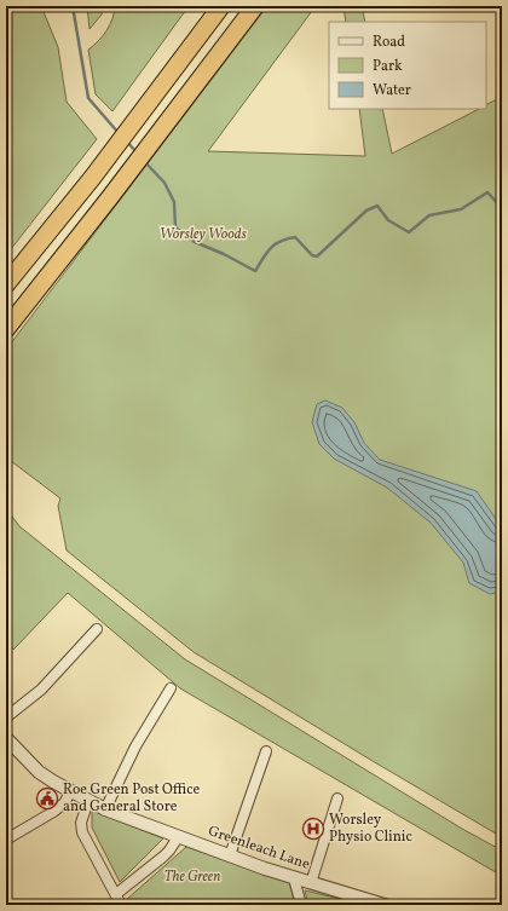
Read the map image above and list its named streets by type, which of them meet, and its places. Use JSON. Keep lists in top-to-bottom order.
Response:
{
  "streets": {
    "street": ["Greenleach Lane"]
  },
  "parks": ["Worsley Woods", "The Green"],
  "places": {
    "public building": ["Roe Green Post Office and General Store"],
    "hospital": ["Worsley Physio Clinic"]
  },
  "legend": ["Road", "Park", "Water"]
}
